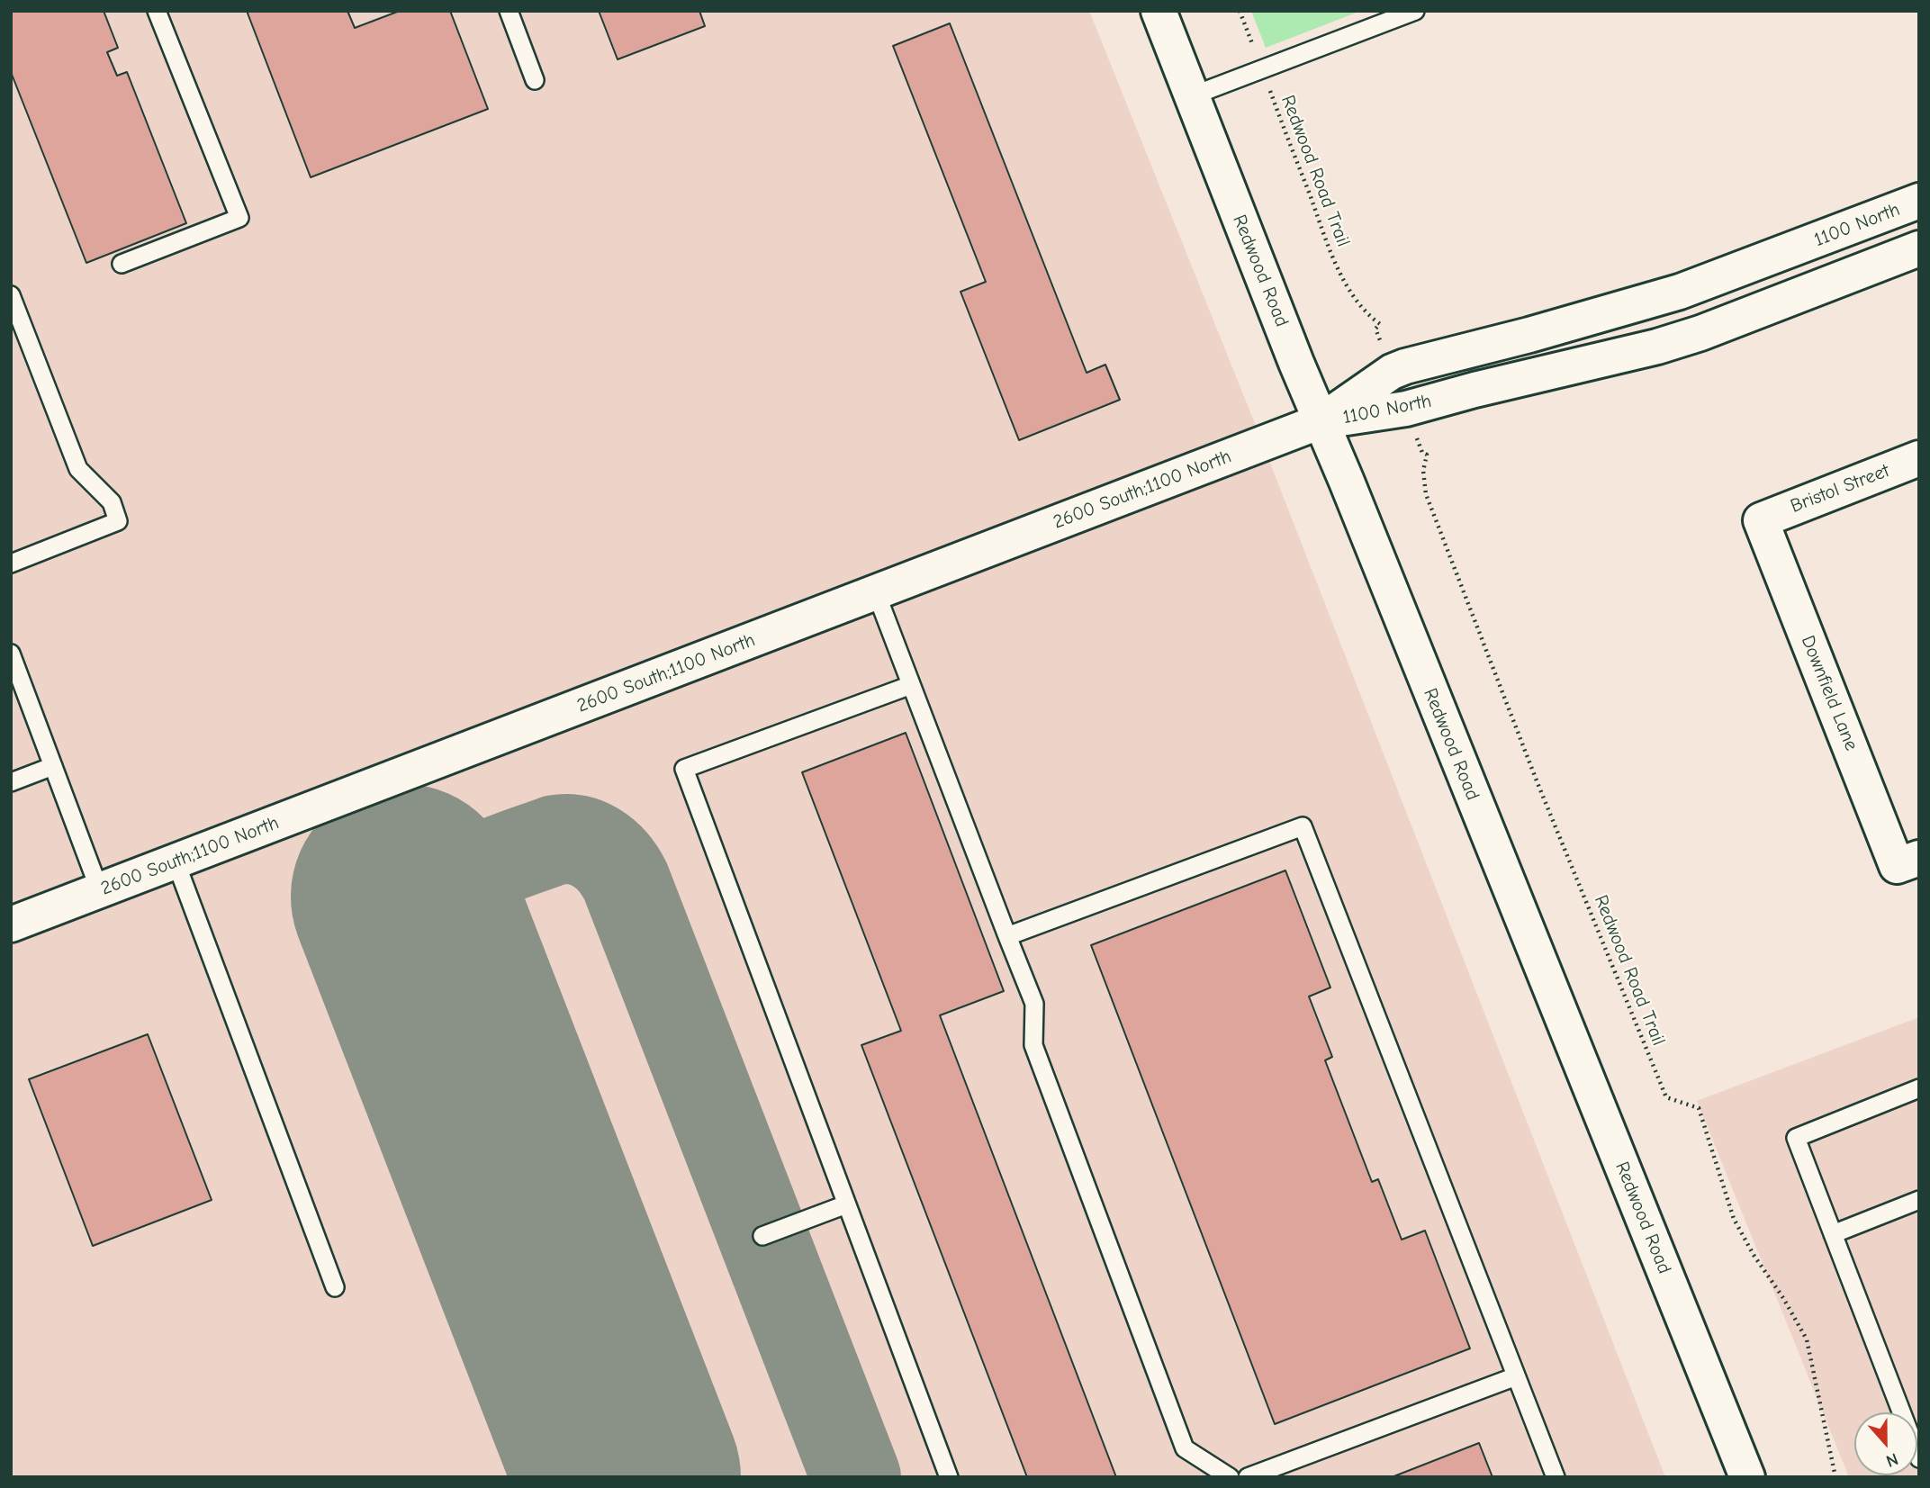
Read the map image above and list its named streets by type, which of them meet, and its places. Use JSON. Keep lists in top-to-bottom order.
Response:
{
  "streets": {
    "main road": [
      "1100 North",
      "Redwood Road",
      "Bristol Street",
      "2600 South;1100 North",
      "Downfield Lane"
    ],
    "path": ["Redwood Road Trail"]
  },
  "crossings": [
    ["1100 North", "Redwood Road"],
    ["1100 North", "2600 South;1100 North"],
    ["Redwood Road", "2600 South;1100 North"],
    ["Bristol Street", "Downfield Lane"]
  ],
  "north": "bottom"
}
